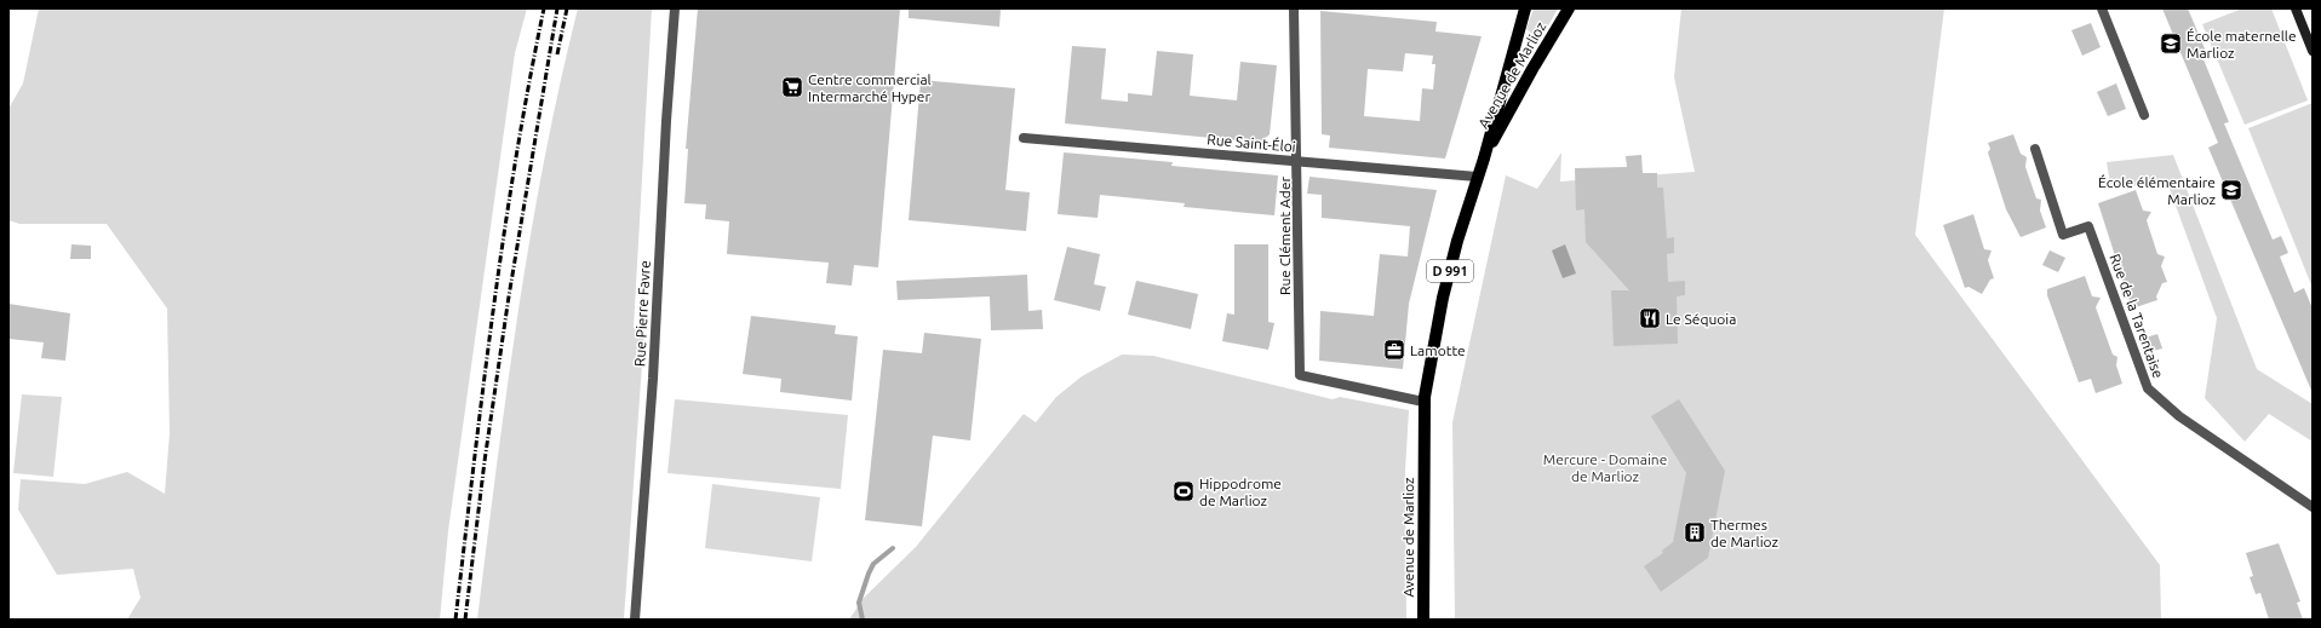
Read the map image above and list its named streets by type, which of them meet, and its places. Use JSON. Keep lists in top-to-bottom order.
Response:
{
  "streets": {
    "main road": ["Avenue de Marlioz", "D 991"],
    "street": [
      "Rue Saint-Éloi",
      "Rue Clément Ader",
      "Rue Pierre Favre",
      "Rue de la Tarentaise"
    ]
  },
  "crossings": [
    ["Avenue de Marlioz", "Rue Saint-Éloi"],
    ["Avenue de Marlioz", "Rue Clément Ader"],
    ["Rue Saint-Éloi", "Rue Clément Ader"]
  ],
  "parks": ["Mercure - Domaine de Marlioz"],
  "places": {
    "school or university": ["École maternelle Marlioz", "École élémentaire Marlioz"],
    "supermarket": ["Centre commercial Intermarché Hyper"],
    "restaurant": ["Le Séquoia"],
    "office": ["Lamotte"],
    "sports": ["Hippodrome de Marlioz"],
    "building": ["Thermes de Marlioz"]
  }
}
